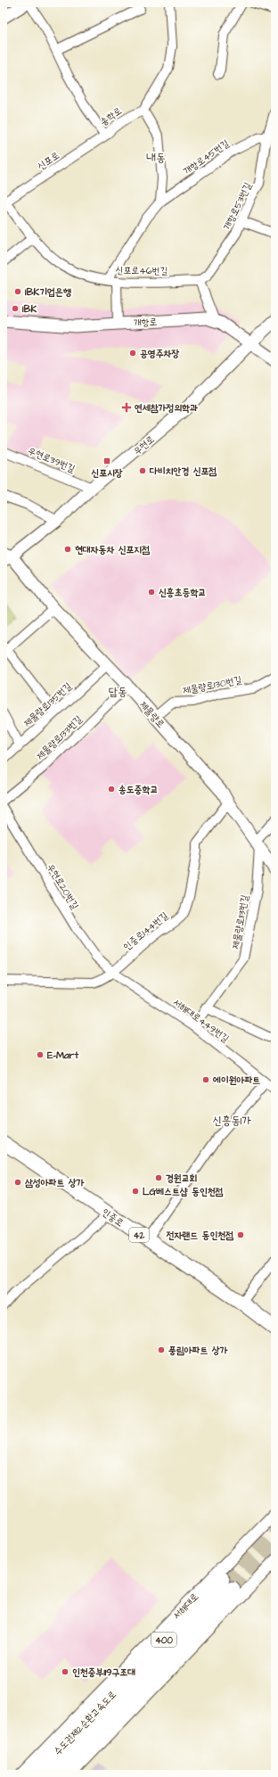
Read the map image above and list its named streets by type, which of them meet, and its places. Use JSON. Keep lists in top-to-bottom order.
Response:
{
  "streets": {
    "highway": ["400", "수도권제2순환고속도로"],
    "main road": [
      "개항로",
      "우현로",
      "제물량로",
      "인중로",
      "42",
      "서해대로"
    ],
    "street": [
      "송학로",
      "개항로45번길",
      "신포로",
      "개항로53번길",
      "신포로46번길",
      "우현로39번길",
      "제물량로130번길",
      "제물량로135번길",
      "제물량로133번길",
      "우현로20번길",
      "제물량로113번길",
      "인중로144번길",
      "서해대로449번길"
    ]
  },
  "crossings": [
    ["송학로", "신포로"],
    ["개항로45번길", "개항로53번길"],
    ["개항로45번길", "신포로46번길"],
    ["신포로", "신포로46번길"],
    ["개항로53번길", "신포로46번길"],
    ["개항로", "우현로"],
    ["우현로", "우현로39번길"],
    ["우현로", "제물량로"],
    ["제물량로130번길", "제물량로"],
    ["제물량로135번길", "제물량로"],
    ["제물량로", "제물량로133번길"],
    ["제물량로", "제물량로113번길"],
    ["제물량로", "인중로144번길"],
    ["우현로20번길", "인중로144번길"],
    ["우현로20번길", "서해대로449번길"],
    ["제물량로113번길", "서해대로449번길"],
    ["인중로144번길", "서해대로449번길"]
  ],
  "districts": ["내동", "답동", "신흥동1가"],
  "places": {
    "other": [
      "IBK기업은행",
      "IBK",
      "공영주차장",
      "다비치안경 신포점",
      "현대자동차 신포지점",
      "신흥초등학교",
      "송도중학교",
      "E-Mart",
      "에이원아파트",
      "경원교회",
      "삼성아파트 상가",
      "LG베스트샵 동인천점",
      "전자랜드 동인천점",
      "풍림아파트 상가",
      "인천중부119구조대"
    ],
    "health": ["연세참가정의학과"],
    "transit": ["신포시장"]
  }
}
